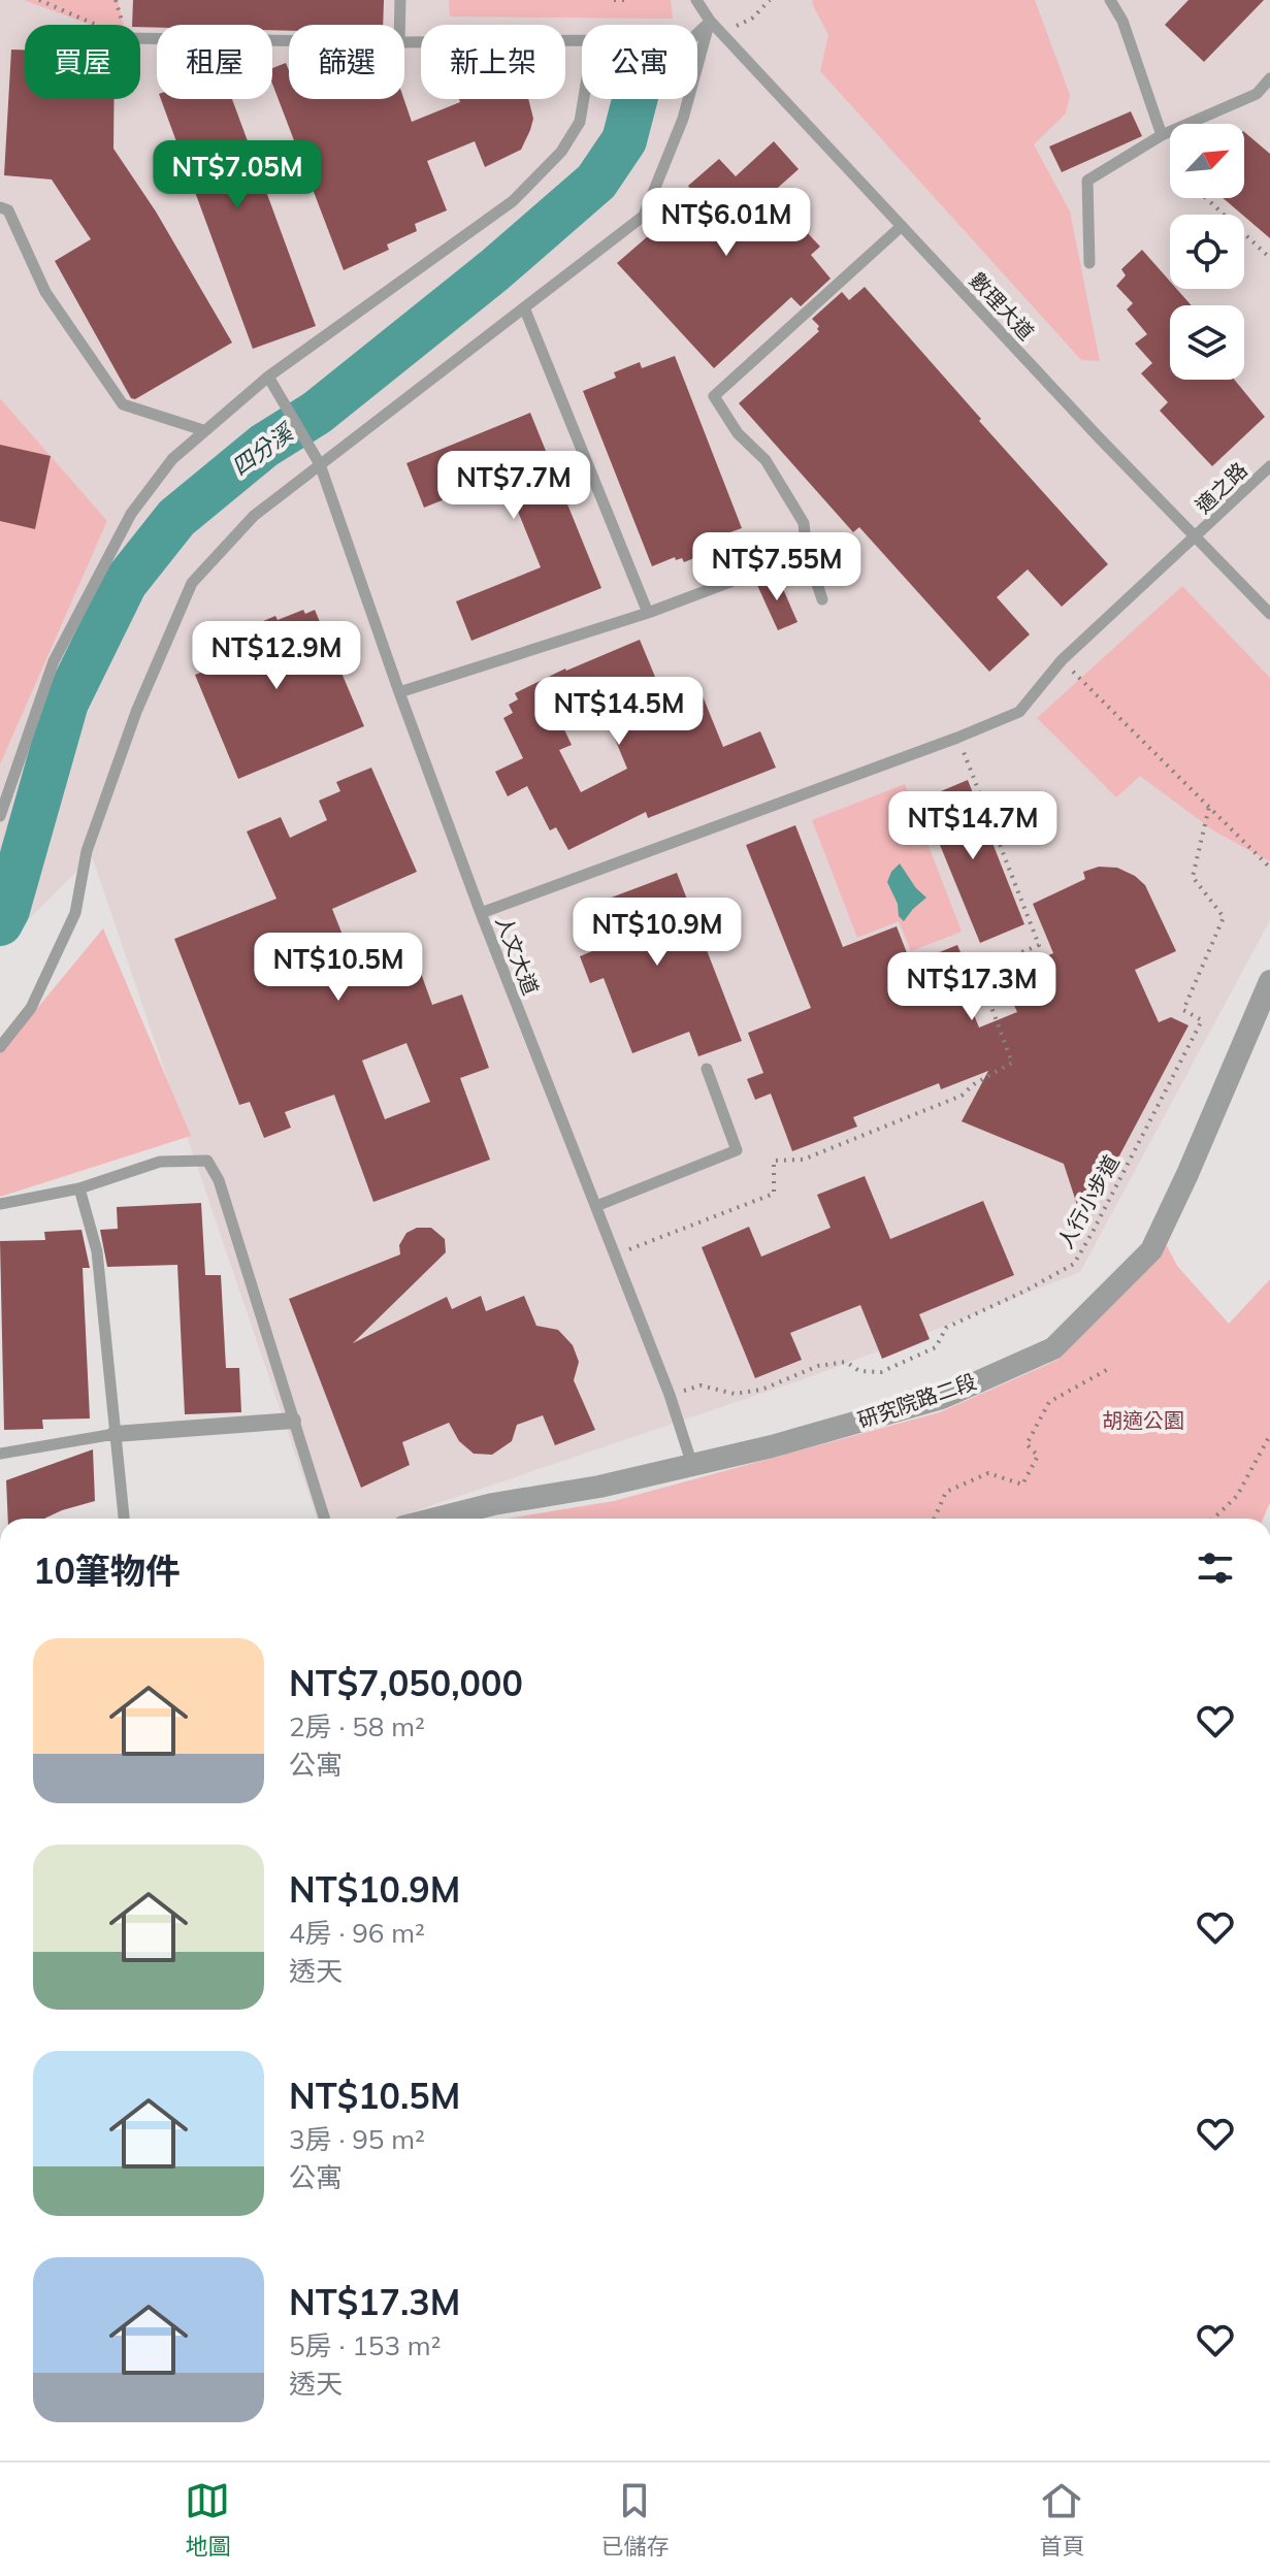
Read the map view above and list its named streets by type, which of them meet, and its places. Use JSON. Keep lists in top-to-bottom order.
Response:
{
  "streets": {
    "street": ["研究院路二段"],
    "lane": ["數理大道", "適之路", "人文大道"],
    "path": ["人行小步道"]
  },
  "crossings": [
    ["數理大道", "適之路"],
    ["適之路", "人文大道"],
    ["人文大道", "人行小步道"],
    ["人文大道", "研究院路二段"]
  ],
  "water": ["四分溪"],
  "parks": ["胡適公園"],
  "north": "top right",
  "page": {
    "chip": [
      "買屋",
      "租屋",
      "篩選",
      "新上架",
      "公寓"
    ],
    "price": [
      "NT$7.05M",
      "NT$6.01M",
      "NT$7.7M",
      "NT$7.55M",
      "NT$12.9M",
      "NT$14.5M",
      "NT$14.7M",
      "NT$10.9M",
      "NT$10.5M",
      "NT$17.3M"
    ],
    "heading": "10筆物件",
    "list": [
      {
        "name": "NT$7,050,000",
        "note": "2房 · 58 m² · 公寓"
      },
      {
        "name": "NT$10.9M",
        "note": "4房 · 96 m² · 透天"
      },
      {
        "name": "NT$10.5M",
        "note": "3房 · 95 m² · 公寓"
      },
      {
        "name": "NT$17.3M",
        "note": "5房 · 153 m² · 透天"
      }
    ],
    "tabs": ["地圖", "已儲存", "首頁"]
  }
}
